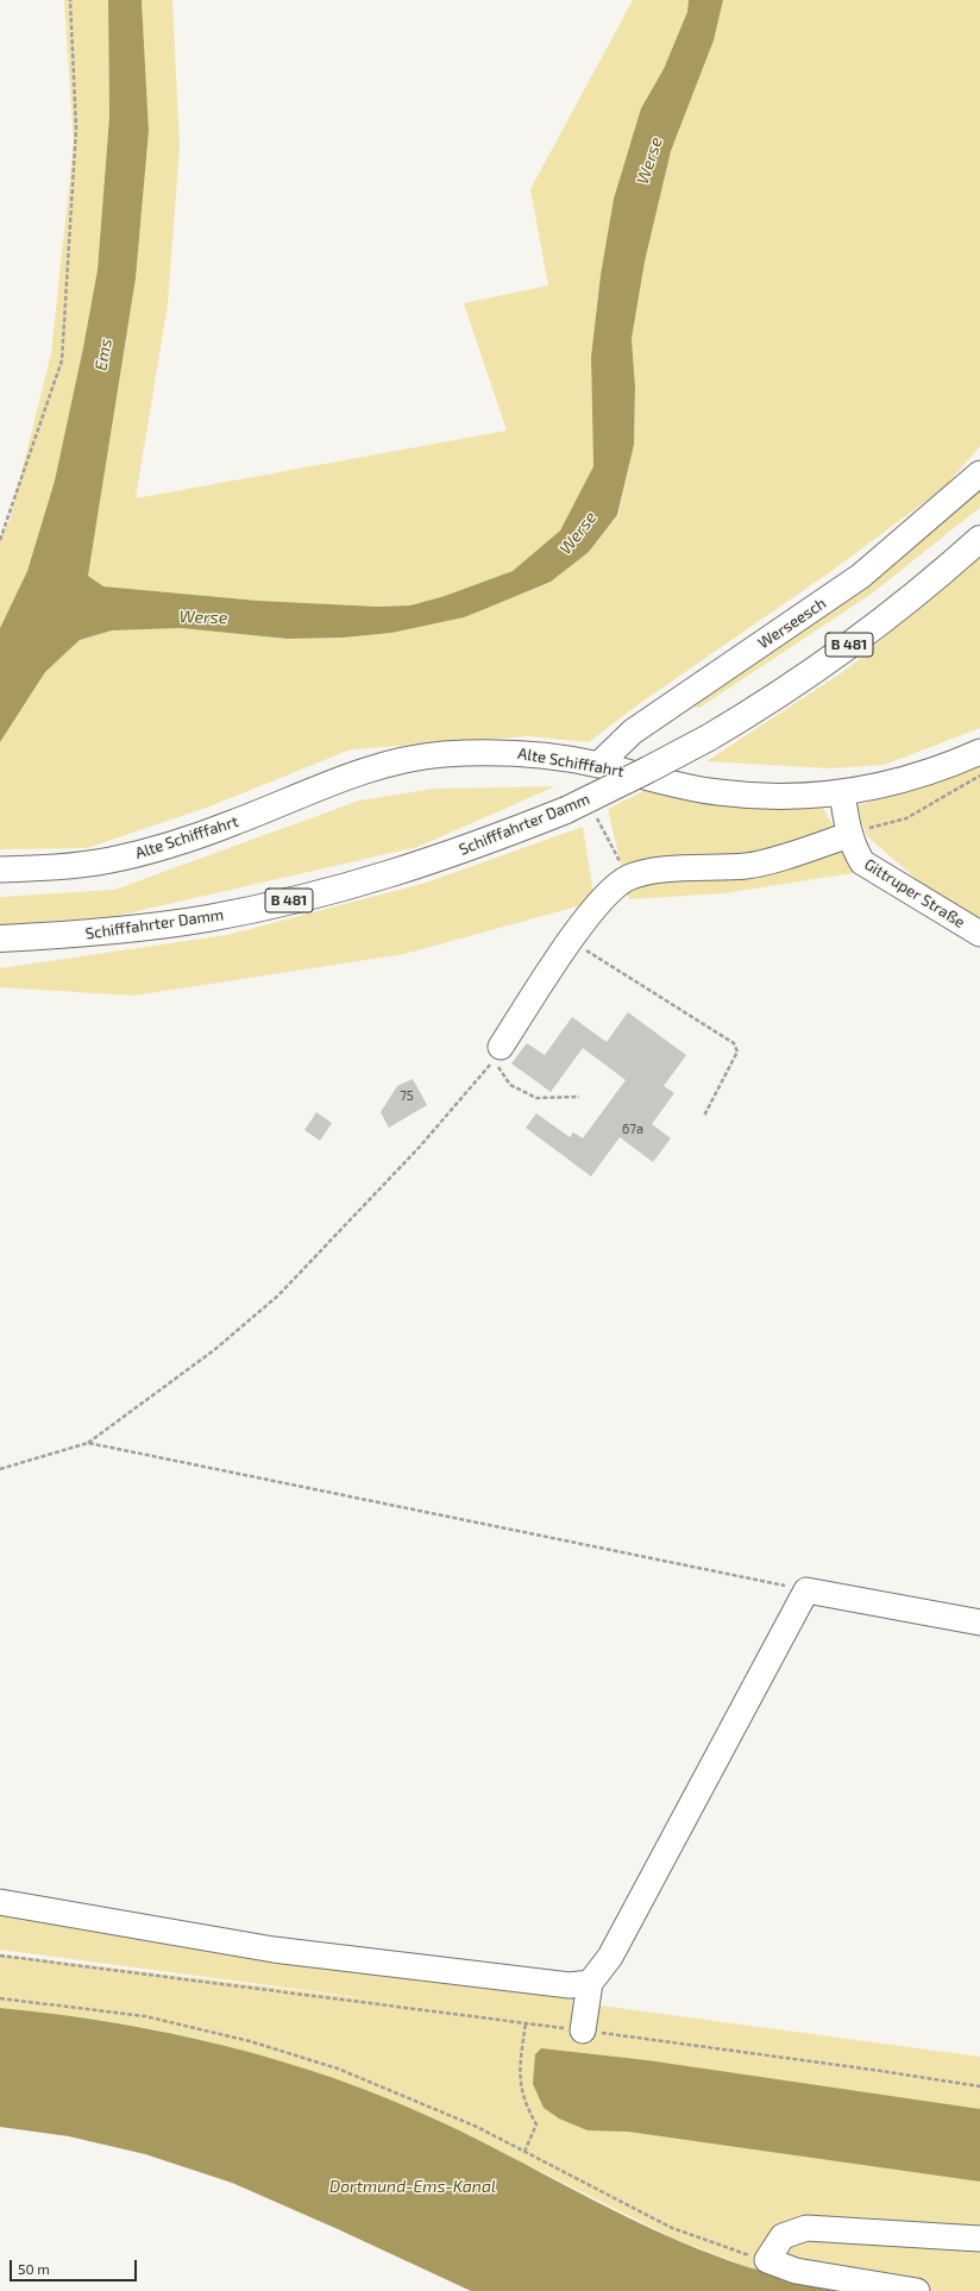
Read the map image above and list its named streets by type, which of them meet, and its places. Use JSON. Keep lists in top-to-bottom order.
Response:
{
  "streets": {
    "highway": ["B 481", "Schifffahrter Damm"],
    "street": ["Werseesch", "Alte Schifffahrt", "Gittruper Straße"]
  },
  "crossings": [
    ["Werseesch", "Alte Schifffahrt"],
    ["Alte Schifffahrt", "Gittruper Straße"]
  ],
  "water": ["Werse", "Ems", "Dortmund-Ems-Kanal"],
  "house_numbers": ["75", "67a"],
  "scale_bar": "50 m"
}
